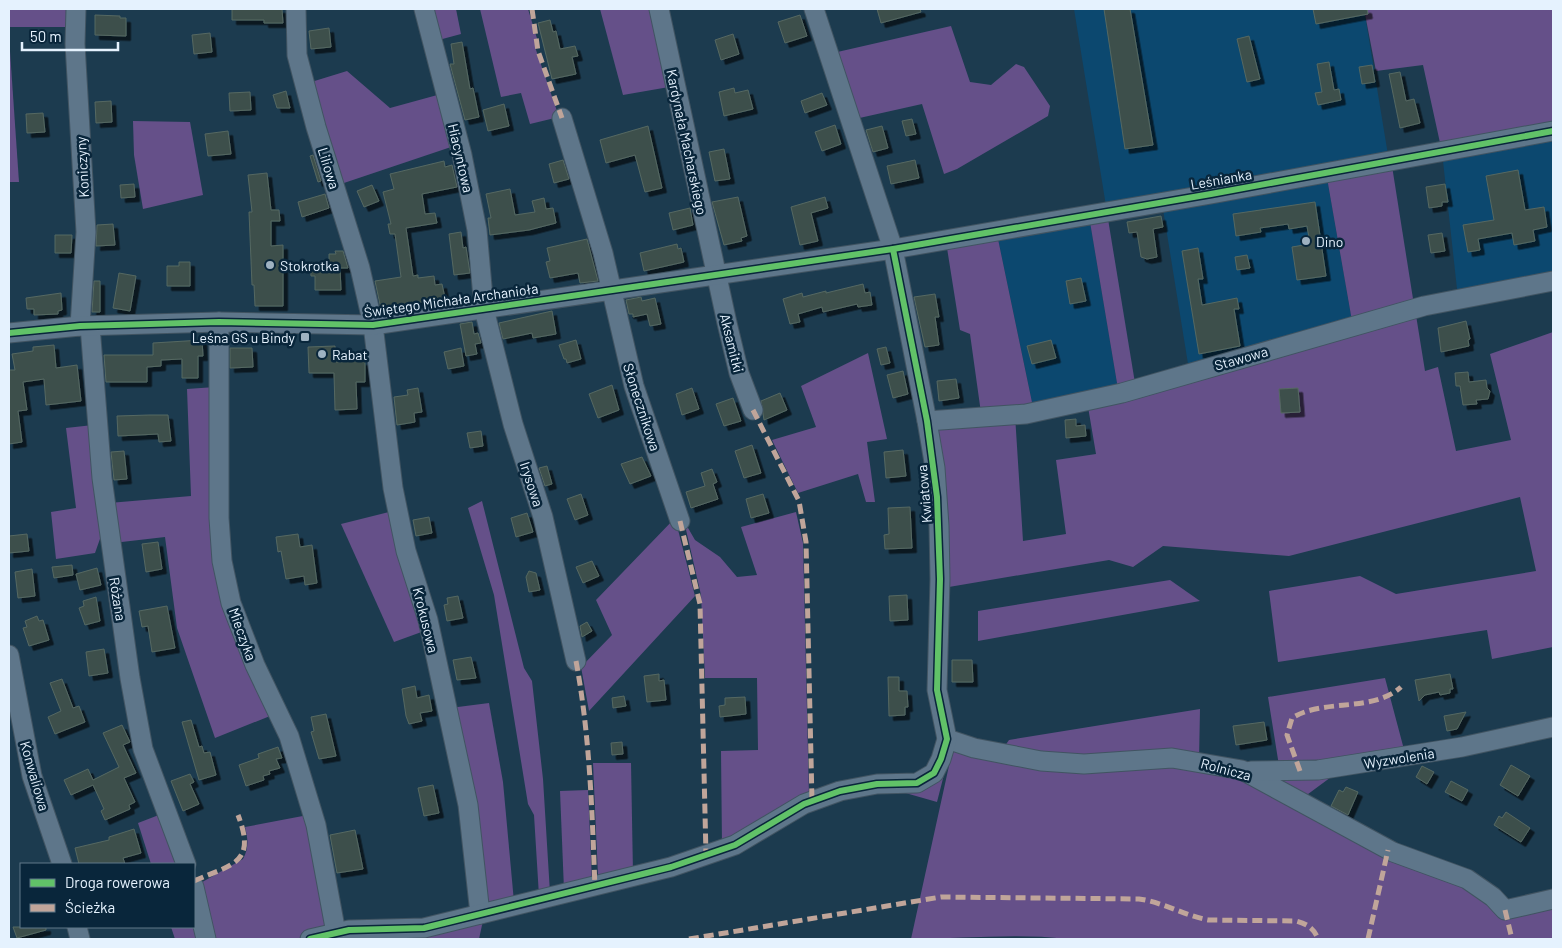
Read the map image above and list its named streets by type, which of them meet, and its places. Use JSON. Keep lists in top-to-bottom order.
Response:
{
  "streets": {
    "street": [
      "Kardynała Macharskiego",
      "Hiacyntowa",
      "Koniczyny",
      "Liliowa",
      "Leśnianka",
      "Świętego Michała Archanioła",
      "Aksamitki",
      "Stawowa",
      "Słonecznikowa",
      "Irysowa",
      "Kwiatowa",
      "Różana",
      "Krokusowa",
      "Mieczyka",
      "Wyzwolenia",
      "Rolnicza",
      "Konwaliowa"
    ]
  },
  "crossings": [
    ["Kardynała Macharskiego", "Świętego Michała Archanioła"],
    ["Kardynała Macharskiego", "Aksamitki"],
    ["Hiacyntowa", "Świętego Michała Archanioła"],
    ["Hiacyntowa", "Irysowa"],
    ["Koniczyny", "Świętego Michała Archanioła"],
    ["Koniczyny", "Różana"],
    ["Liliowa", "Świętego Michała Archanioła"],
    ["Liliowa", "Krokusowa"],
    ["Leśnianka", "Świętego Michała Archanioła"],
    ["Leśnianka", "Kwiatowa"],
    ["Świętego Michała Archanioła", "Aksamitki"],
    ["Świętego Michała Archanioła", "Słonecznikowa"],
    ["Świętego Michała Archanioła", "Irysowa"],
    ["Świętego Michała Archanioła", "Kwiatowa"],
    ["Świętego Michała Archanioła", "Różana"],
    ["Świętego Michała Archanioła", "Krokusowa"],
    ["Świętego Michała Archanioła", "Mieczyka"],
    ["Stawowa", "Kwiatowa"],
    ["Kwiatowa", "Rolnicza"],
    ["Wyzwolenia", "Rolnicza"]
  ],
  "places": {
    "other": ["Dino", "Stokrotka", "Rabat"],
    "transit": ["Leśna GS u Bindy"]
  },
  "legend": ["Droga rowerowa", "Ścieżka"],
  "scale_bar": "50 m"
}
